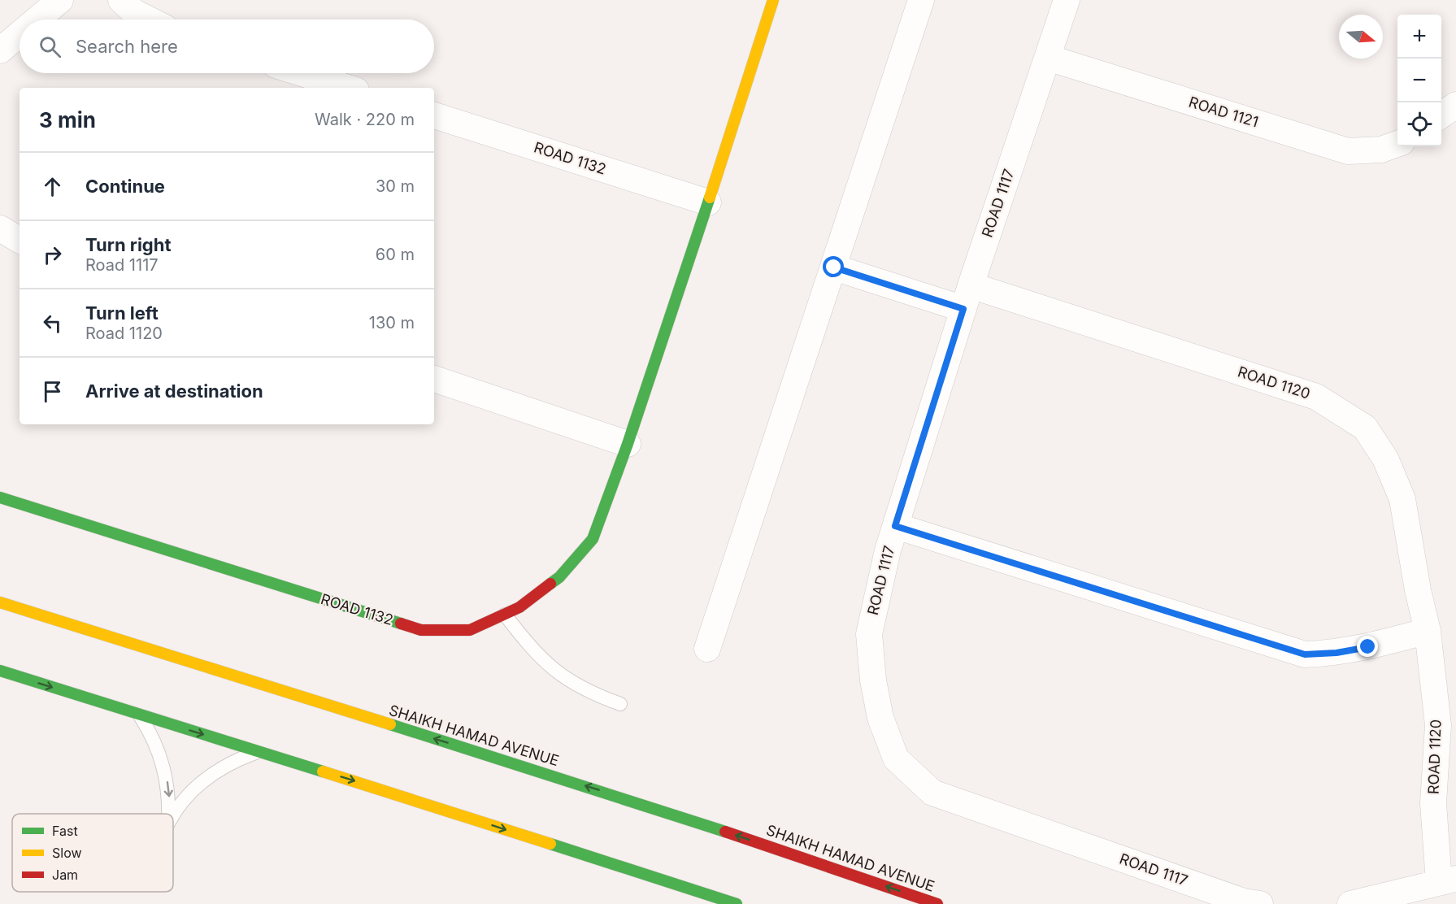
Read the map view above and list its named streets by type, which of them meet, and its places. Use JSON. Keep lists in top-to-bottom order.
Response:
{
  "streets": {
    "main road": ["ROAD 1132", "SHAIKH HAMAD AVENUE"],
    "street": ["ROAD 1121", "ROAD 1117", "ROAD 1120"]
  },
  "crossings": [
    ["ROAD 1121", "ROAD 1117"],
    ["ROAD 1117", "ROAD 1120"]
  ],
  "legend": ["Fast", "Slow", "Jam"],
  "north": "right",
  "page": {
    "map_buttons": ["+", "−"],
    "search": "Search here",
    "heading": ["3 min", "Walk · 220 m"],
    "list": [
      ["Continue", "30 m"],
      ["Turn right", "Road 1117", "60 m"],
      ["Turn left", "Road 1120", "130 m"],
      "Arrive at destination"
    ]
  }
}
